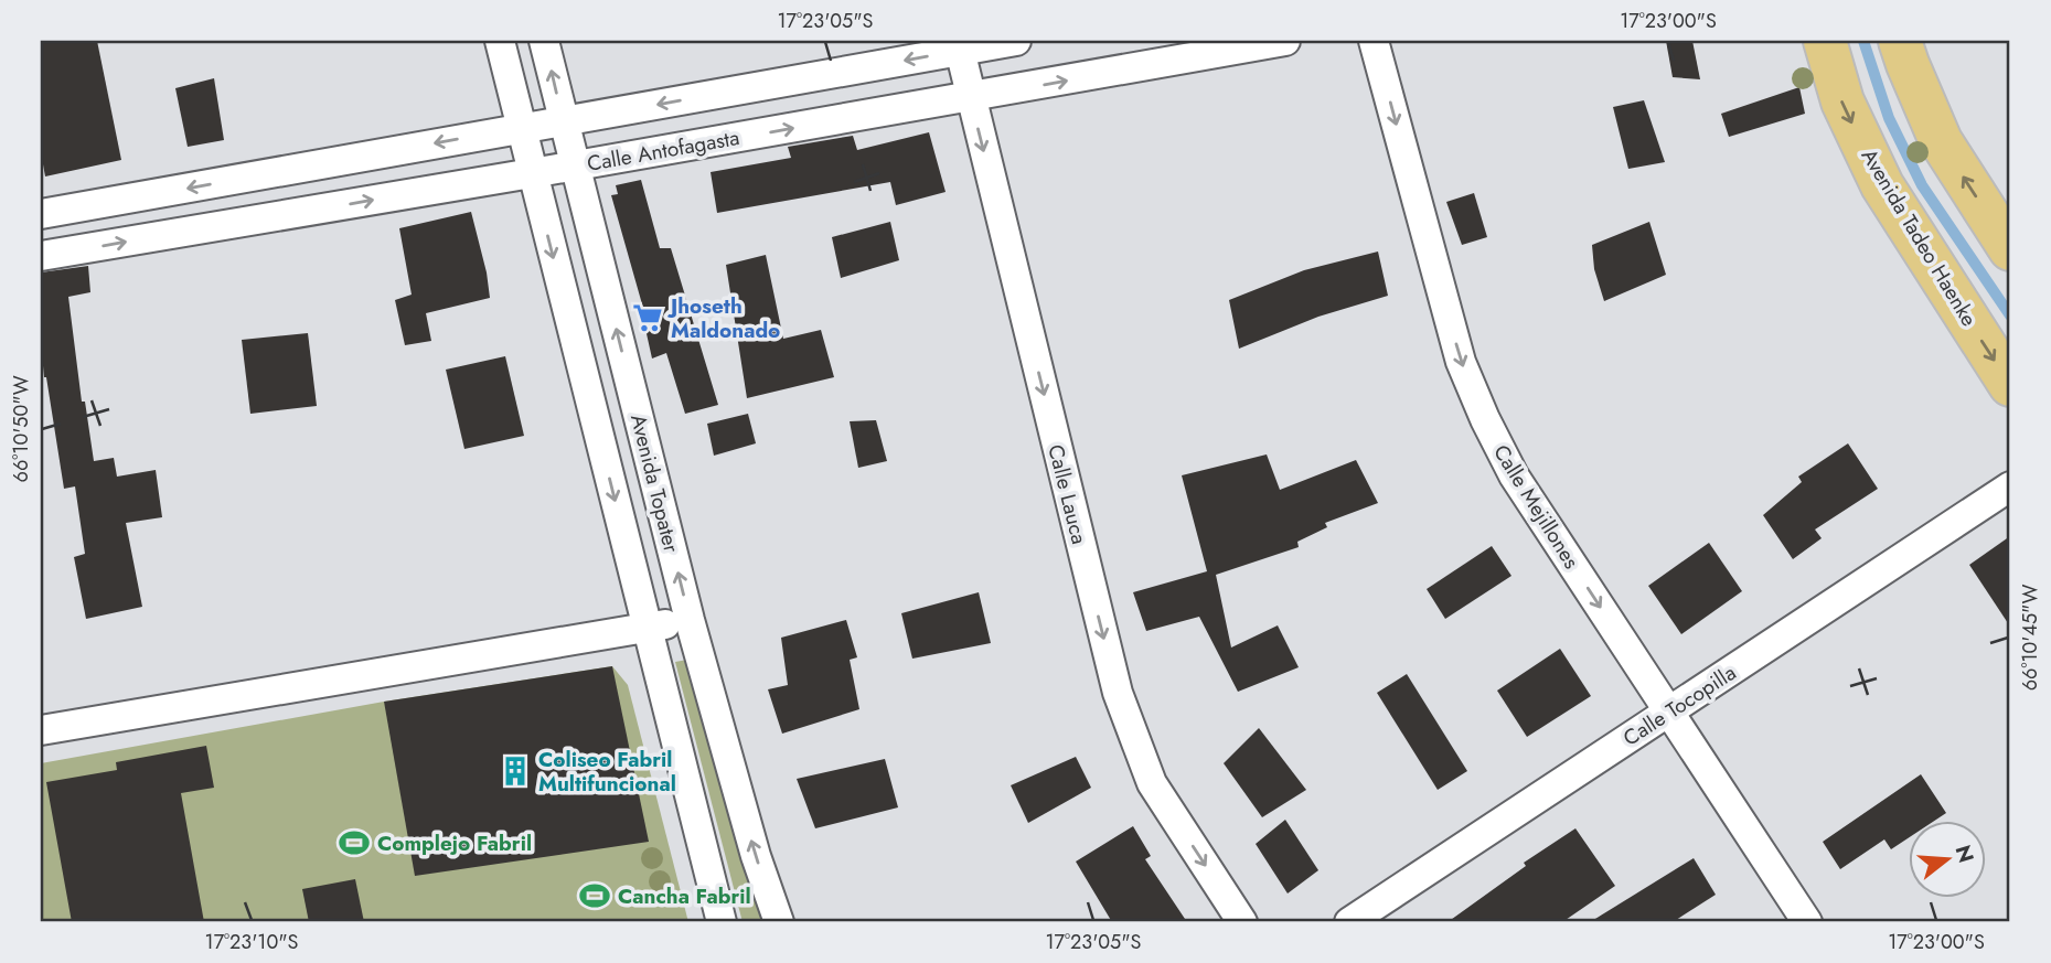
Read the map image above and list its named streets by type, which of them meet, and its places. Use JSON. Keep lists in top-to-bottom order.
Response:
{
  "streets": {
    "main road": ["Avenida Tadeo Haenke"],
    "street": [
      "Calle Antofagasta",
      "Avenida Topater",
      "Calle Lauca",
      "Calle Mejillones",
      "Calle Tocopilla"
    ]
  },
  "crossings": [
    ["Calle Antofagasta", "Avenida Topater"],
    ["Calle Antofagasta", "Calle Lauca"],
    ["Calle Mejillones", "Calle Tocopilla"]
  ],
  "one_way": ["Calle Lauca", "Calle Mejillones"],
  "places": {
    "supermarket": ["Jhoseth Maldonado"],
    "building": ["Coliseo Fabril Multifuncional"],
    "sports": ["Complejo Fabril", "Cancha Fabril"]
  },
  "north": "right",
  "coordinates": [
    "17°23'05\"S",
    "17°23'00\"S",
    "66°10'50\"W",
    "66°10'45\"W",
    "17°23'10\"S"
  ]
}
